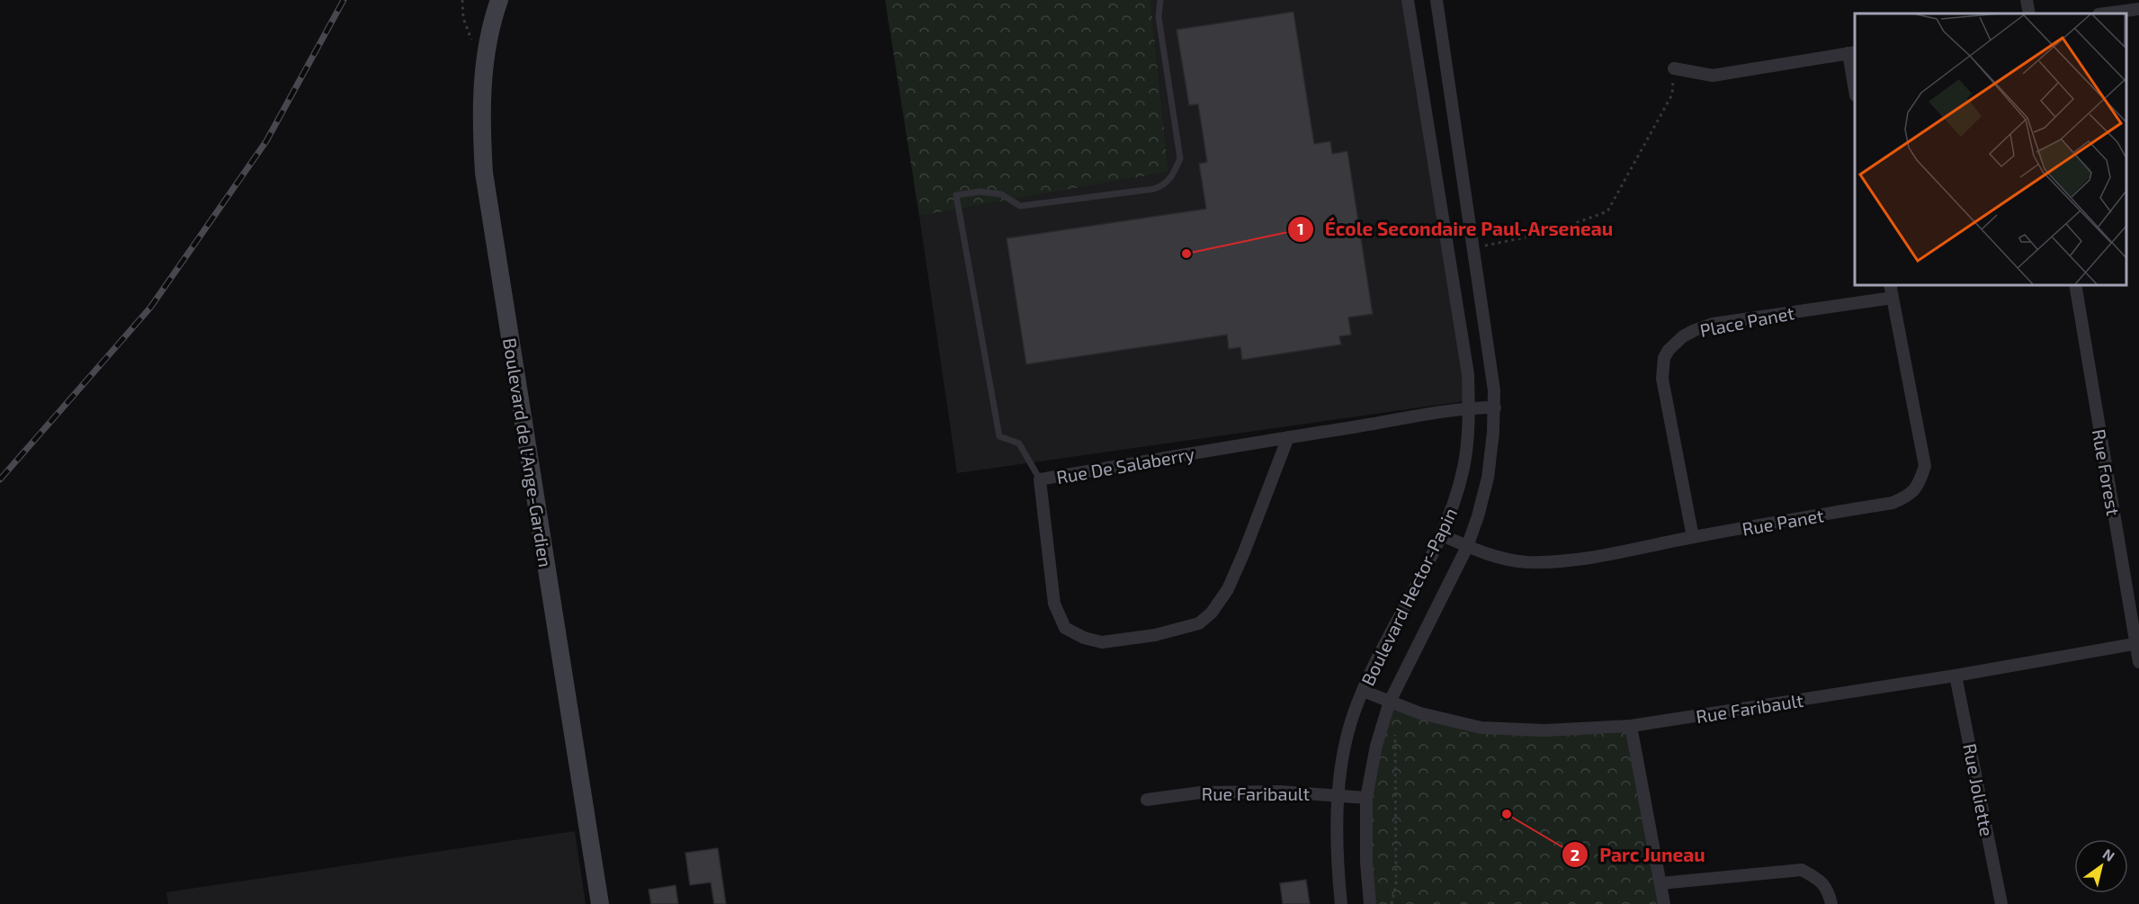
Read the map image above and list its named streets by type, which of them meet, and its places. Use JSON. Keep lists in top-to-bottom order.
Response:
{
  "streets": {
    "main road": ["Boulevard de l'Ange-Gardien"],
    "street": [
      "Place Panet",
      "Rue De Salaberry",
      "Rue Forest",
      "Rue Panet",
      "Boulevard Hector-Papin",
      "Rue Faribault",
      "Rue Joliette"
    ]
  },
  "crossings": [
    ["Place Panet", "Rue Panet"],
    ["Rue De Salaberry", "Boulevard Hector-Papin"],
    ["Rue Forest", "Rue Faribault"],
    ["Rue Panet", "Boulevard Hector-Papin"],
    ["Boulevard Hector-Papin", "Rue Faribault"],
    ["Rue Faribault", "Rue Joliette"]
  ],
  "places": ["École Secondaire Paul-Arseneau", "Parc Juneau"],
  "north": "top right"
}
